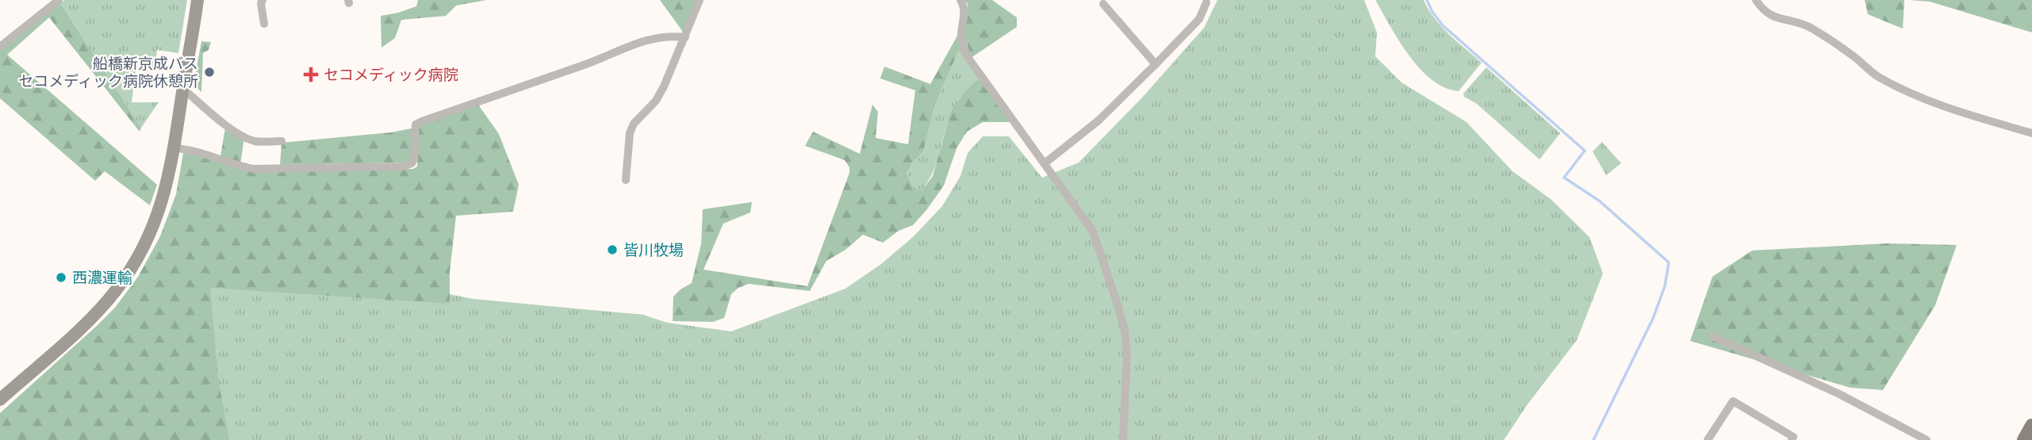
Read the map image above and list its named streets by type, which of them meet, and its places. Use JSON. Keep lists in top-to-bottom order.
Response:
{
  "places": {
    "other": ["船橋新京成バス セコメディック病院休憩所", "皆川牧場", "西濃運輸"],
    "health": ["セコメディック病院"]
  }
}
